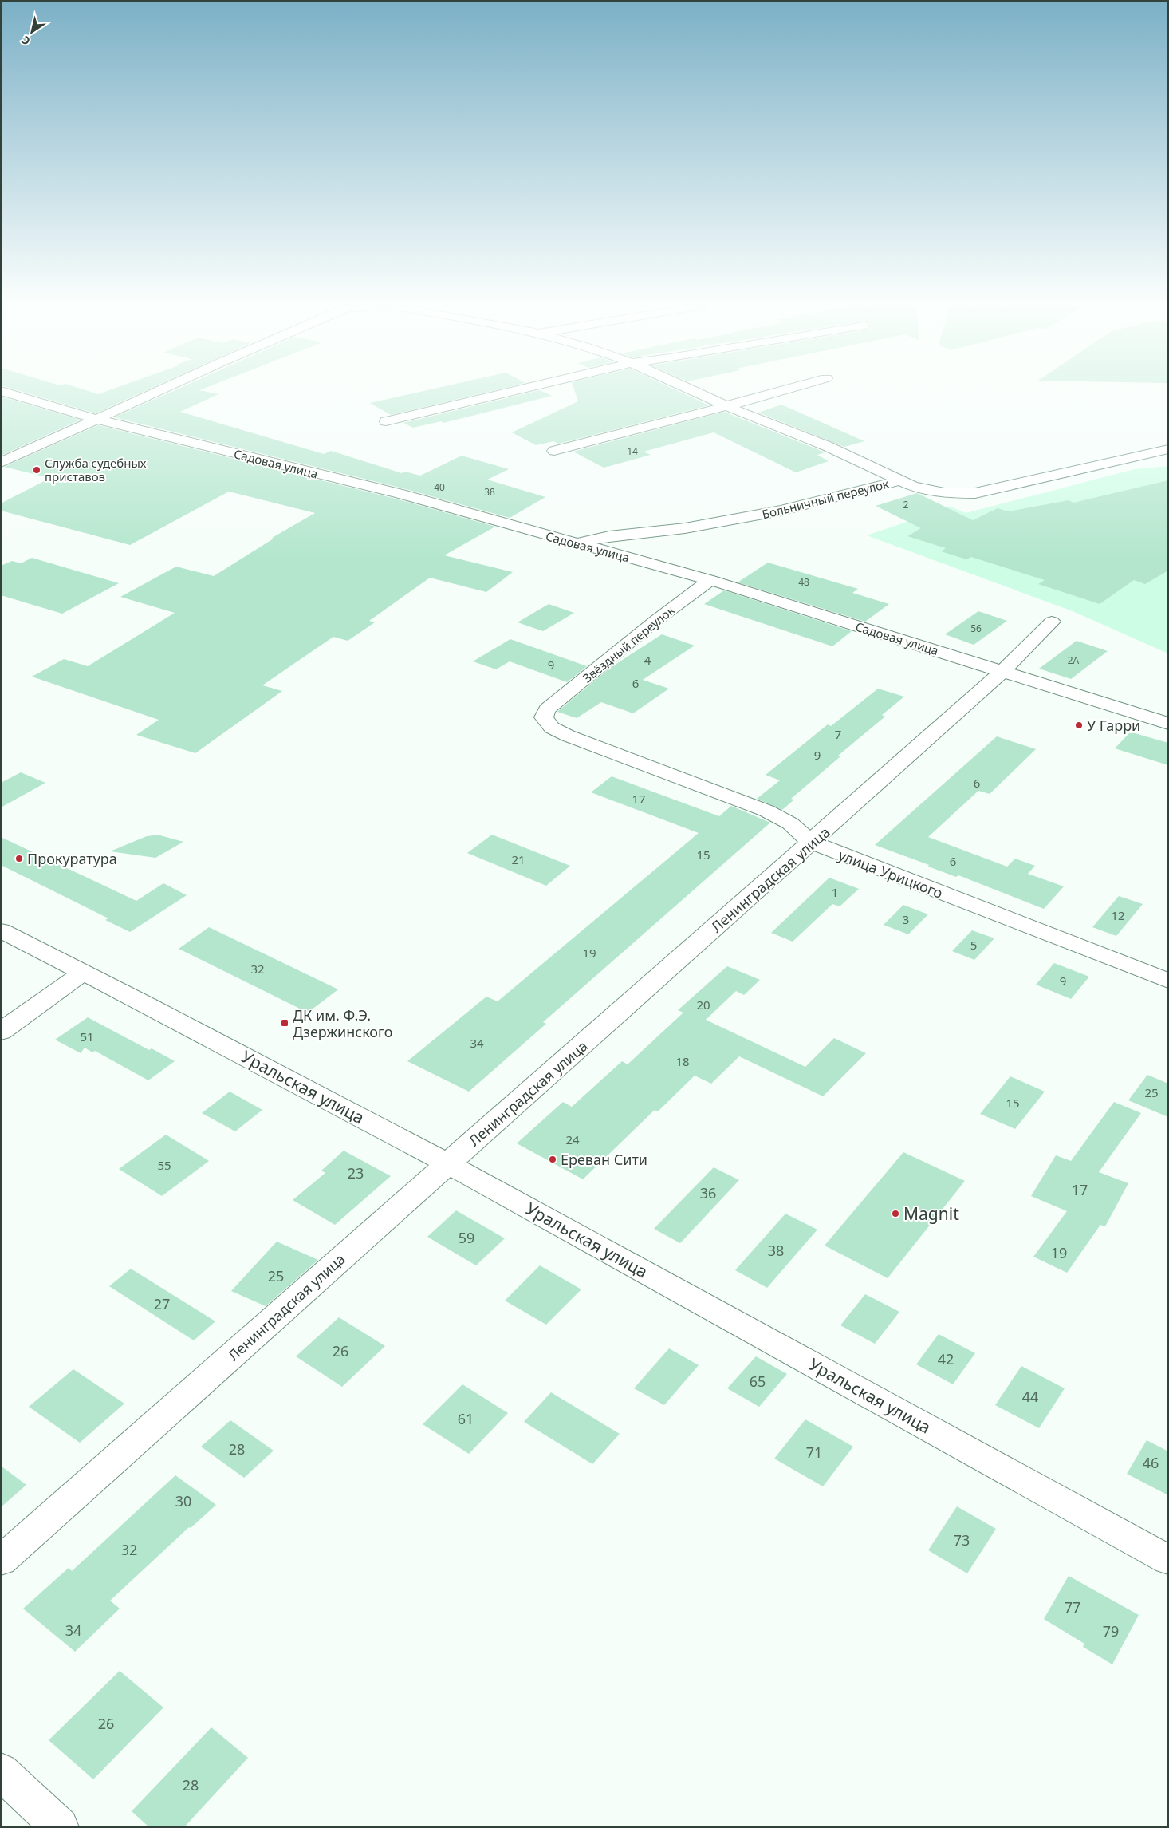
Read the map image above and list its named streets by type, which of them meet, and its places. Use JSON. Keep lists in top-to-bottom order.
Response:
{
  "streets": {
    "street": [
      "Садовая улица",
      "Больничный переулок",
      "Звёздный переулок",
      "улица Урицкого",
      "Ленинградская улица",
      "Уральская улица"
    ]
  },
  "crossings": [
    ["Садовая улица", "Больничный переулок"],
    ["Садовая улица", "Звёздный переулок"],
    ["Садовая улица", "Ленинградская улица"],
    ["Звёздный переулок", "улица Урицкого"],
    ["улица Урицкого", "Ленинградская улица"],
    ["Ленинградская улица", "Уральская улица"]
  ],
  "places": {
    "other": [
      "Служба судебных приставов",
      "У Гарри",
      "Прокуратура",
      "Ереван Сити",
      "Magnit"
    ],
    "transit": ["ДК им. Ф.Э. Дзержинского"]
  },
  "house_numbers": [
    "14",
    "40",
    "38",
    "2",
    "48",
    "56",
    "4",
    "2А",
    "9",
    "6",
    "7",
    "9",
    "6",
    "17",
    "15",
    "21",
    "6",
    "1",
    "12",
    "3",
    "5",
    "19",
    "32",
    "9",
    "20",
    "51",
    "34",
    "18",
    "25",
    "15",
    "24",
    "55",
    "23",
    "17",
    "36",
    "59",
    "38",
    "19",
    "25",
    "27",
    "26",
    "42",
    "65",
    "44",
    "61",
    "28",
    "71",
    "46",
    "30",
    "73",
    "32",
    "77",
    "34",
    "79",
    "26",
    "28"
  ],
  "north": "bottom left"
}
